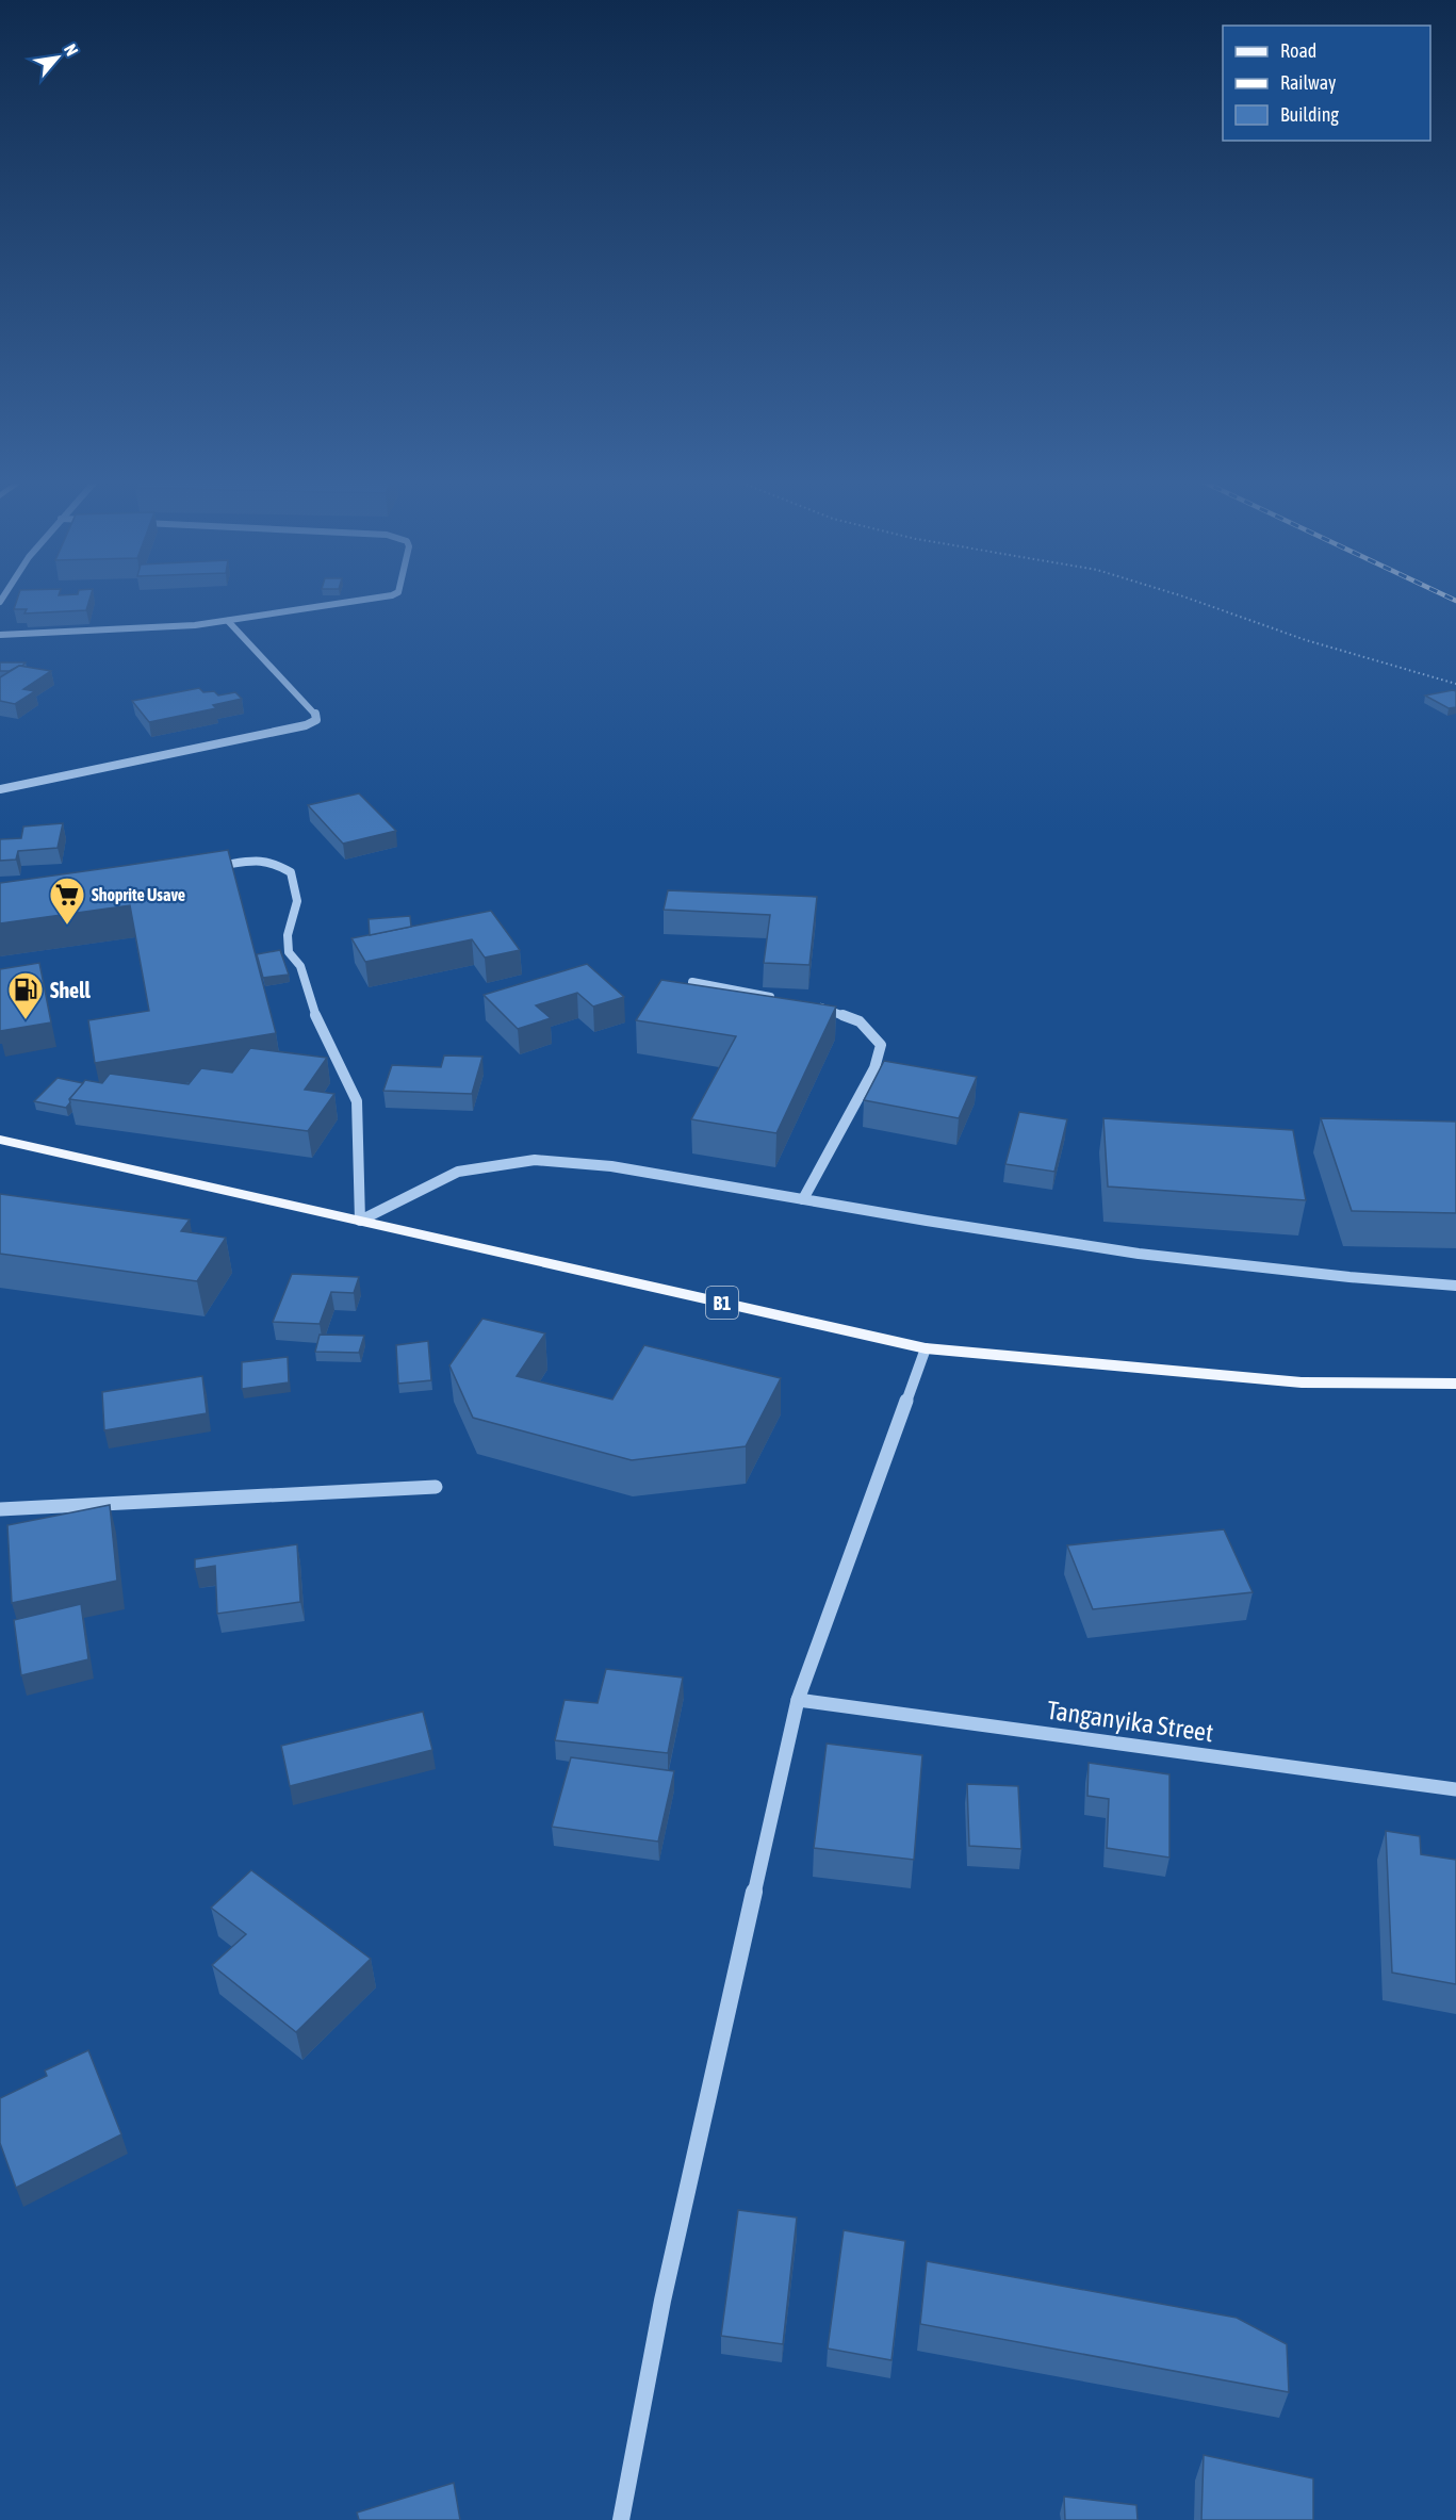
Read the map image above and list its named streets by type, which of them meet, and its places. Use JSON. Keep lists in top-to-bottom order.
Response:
{
  "streets": {
    "main road": ["B1"],
    "street": ["Tanganyika Street"]
  },
  "places": {
    "supermarket": ["Shoprite Usave"],
    "fuel station": ["Shell"]
  },
  "legend": ["Road", "Railway", "Building"],
  "north": "top right"
}
